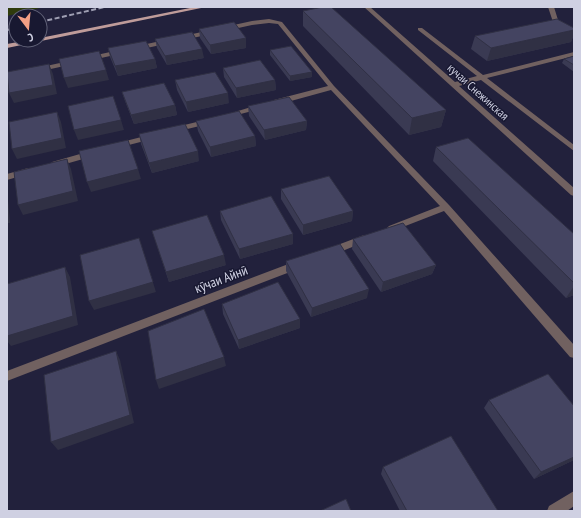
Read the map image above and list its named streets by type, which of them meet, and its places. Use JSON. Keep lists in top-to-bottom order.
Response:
{
  "streets": {
    "street": ["кучаи Снежинская", "кӯчаи Айнӣ"]
  },
  "north": "bottom"
}
